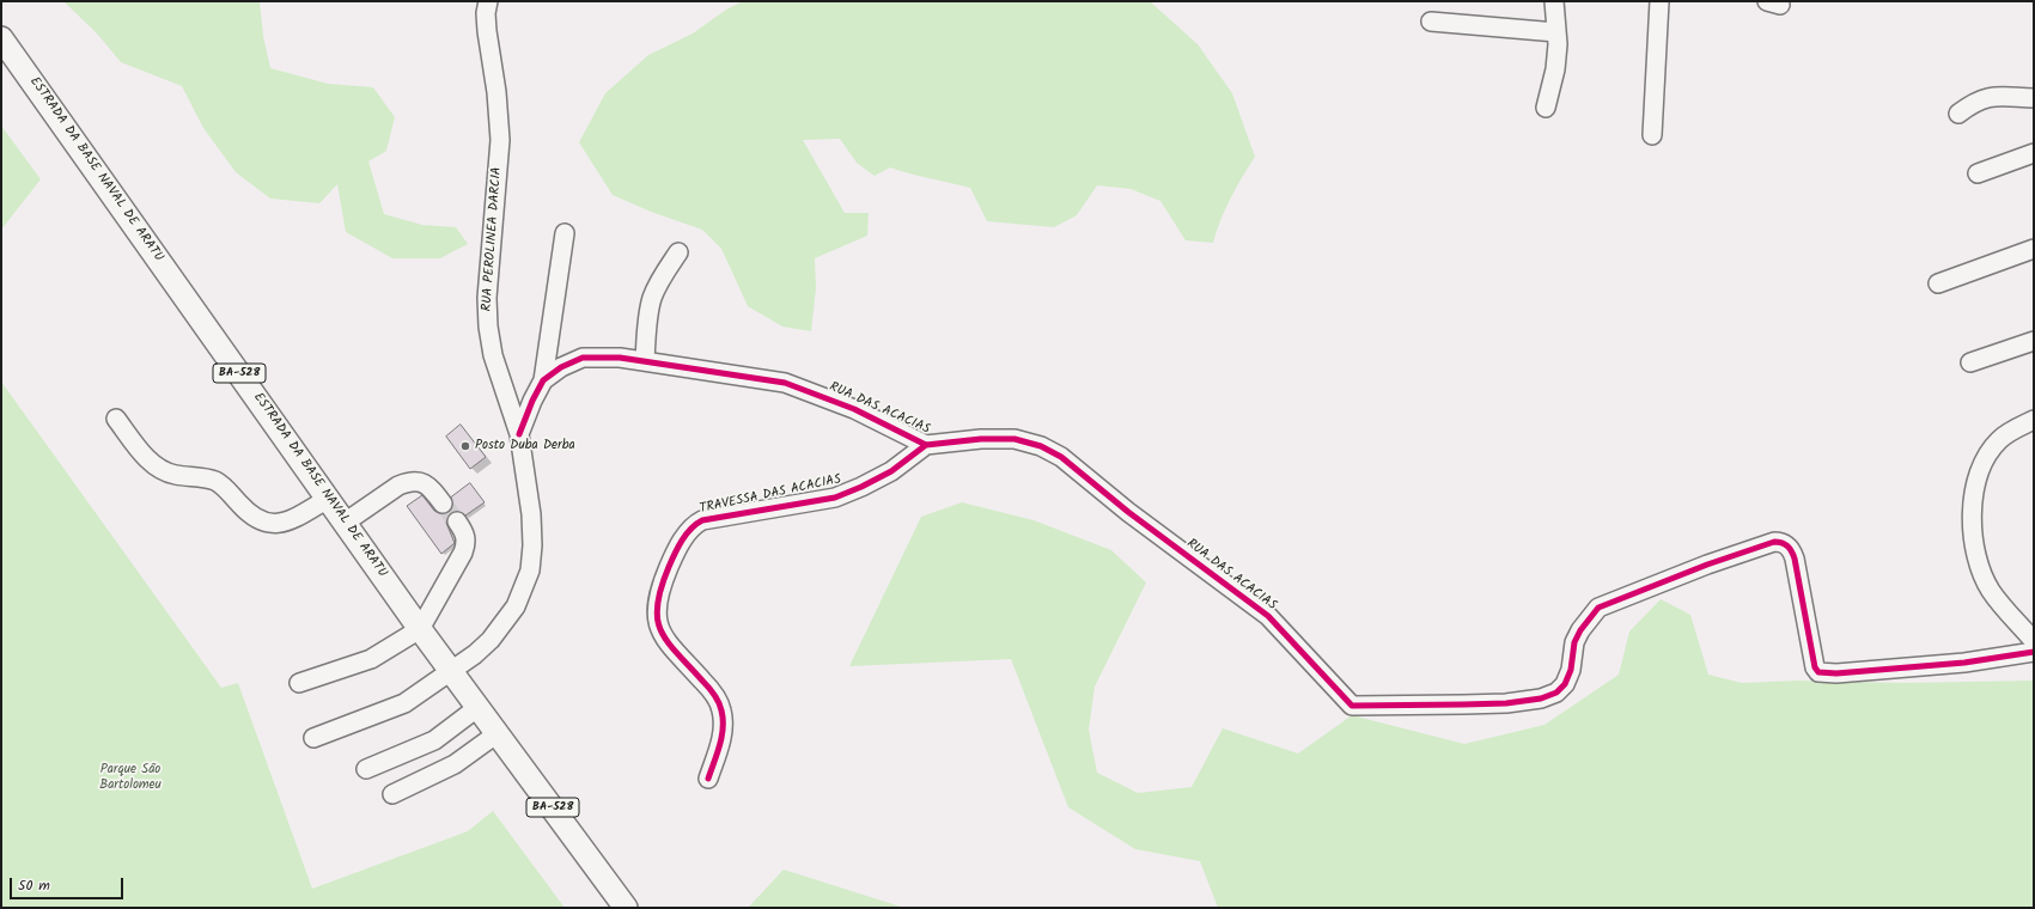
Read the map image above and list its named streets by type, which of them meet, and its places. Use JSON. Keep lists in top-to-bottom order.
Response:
{
  "streets": {
    "main road": ["ESTRADA DA BASE NAVAL DE ARATU", "BA-528"],
    "street": ["RUA PEROLINEA DARCIA", "RUA DAS ACACIAS", "TRAVESSA DAS ACACIAS"]
  },
  "crossings": [
    ["ESTRADA DA BASE NAVAL DE ARATU", "RUA PEROLINEA DARCIA"],
    ["RUA PEROLINEA DARCIA", "RUA DAS ACACIAS"],
    ["RUA DAS ACACIAS", "TRAVESSA DAS ACACIAS"]
  ],
  "parks": ["Parque São Bartolomeu"],
  "places": ["Posto Duba Derba"],
  "scale_bar": "50 m"
}
